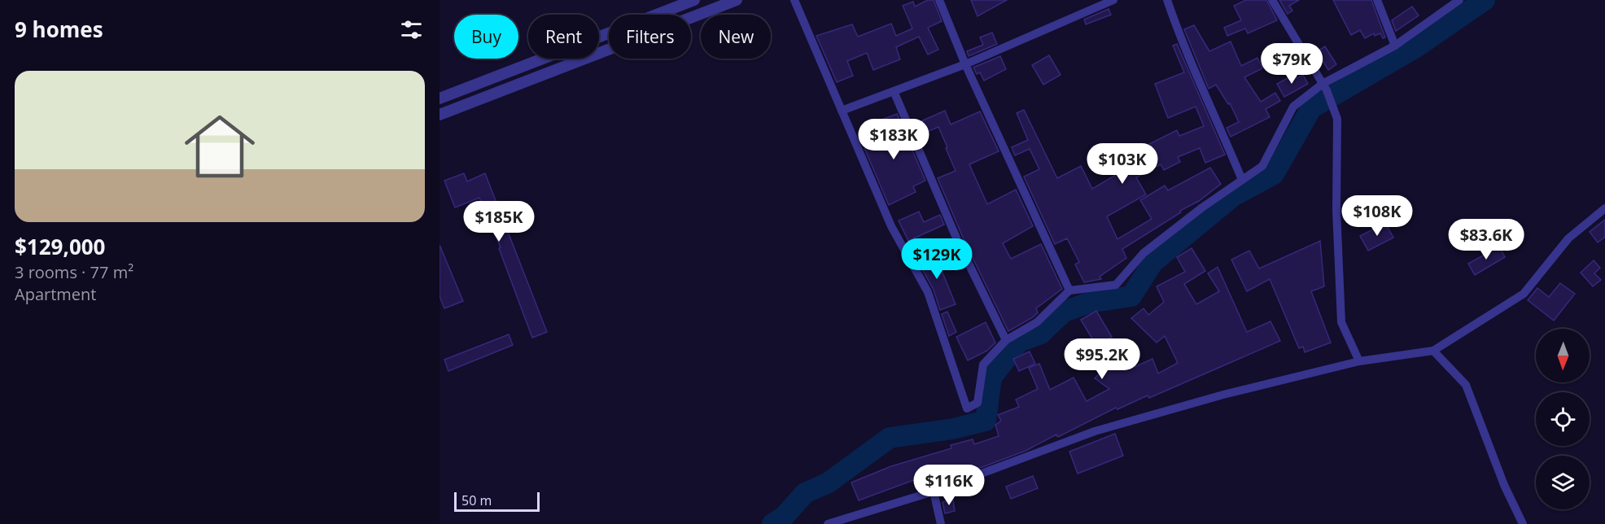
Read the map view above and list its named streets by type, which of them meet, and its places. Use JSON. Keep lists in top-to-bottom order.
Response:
{
  "scale_bar": "50 m",
  "north": "bottom",
  "page": {
    "heading": "9 homes",
    "chip": [
      "Buy",
      "Rent",
      "Filters",
      "New"
    ],
    "price": [
      "$79K",
      "$183K",
      "$103K",
      "$108K",
      "$185K",
      "$83.6K",
      "$129K",
      "$95.2K",
      "$116K"
    ],
    "list": [
      {
        "name": "$129,000",
        "note": "3 rooms · 77 m² · Apartment"
      }
    ],
    "scale": "50 m"
  }
}
